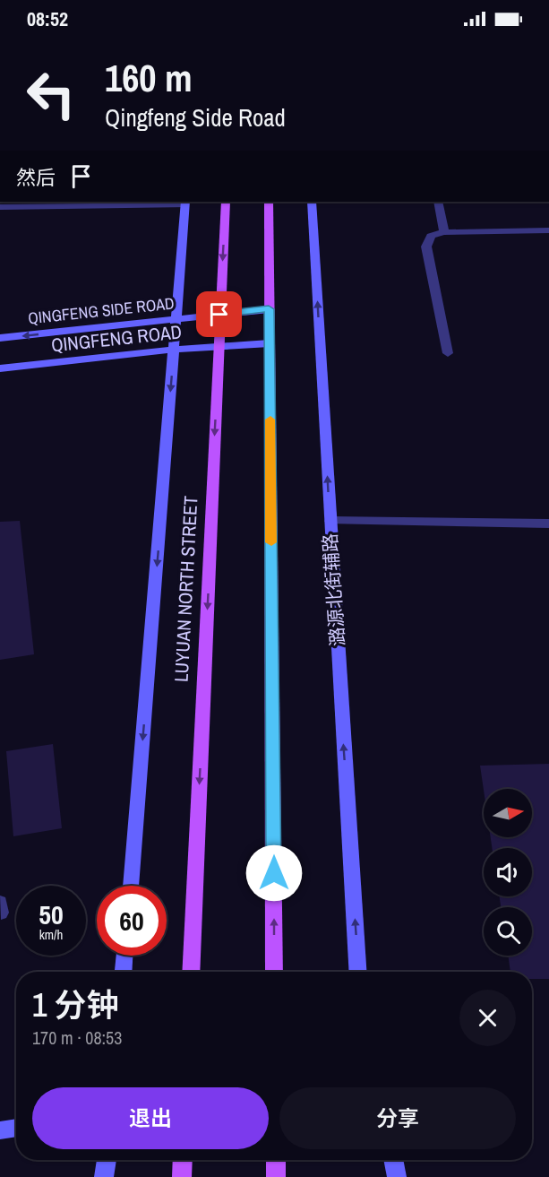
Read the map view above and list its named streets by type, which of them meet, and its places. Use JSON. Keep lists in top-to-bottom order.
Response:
{
  "streets": {
    "main road": ["LUYUAN NORTH STREET"],
    "street": ["QINGFENG SIDE ROAD", "QINGFENG ROAD", "潞源北街辅路"]
  },
  "crossings": [
    ["QINGFENG SIDE ROAD", "LUYUAN NORTH STREET"],
    ["QINGFENG ROAD", "LUYUAN NORTH STREET"]
  ],
  "one_way": ["QINGFENG SIDE ROAD", "潞源北街辅路"],
  "north": "right",
  "page": {
    "status": "08:52",
    "turn": ["160 m", "Qingfeng Side Road"],
    "then": "然后",
    "speed": "50 km/h",
    "limit": "60",
    "heading": ["1 分钟", "170 m · 08:53"],
    "buttons": ["退出", "分享"]
  }
}
